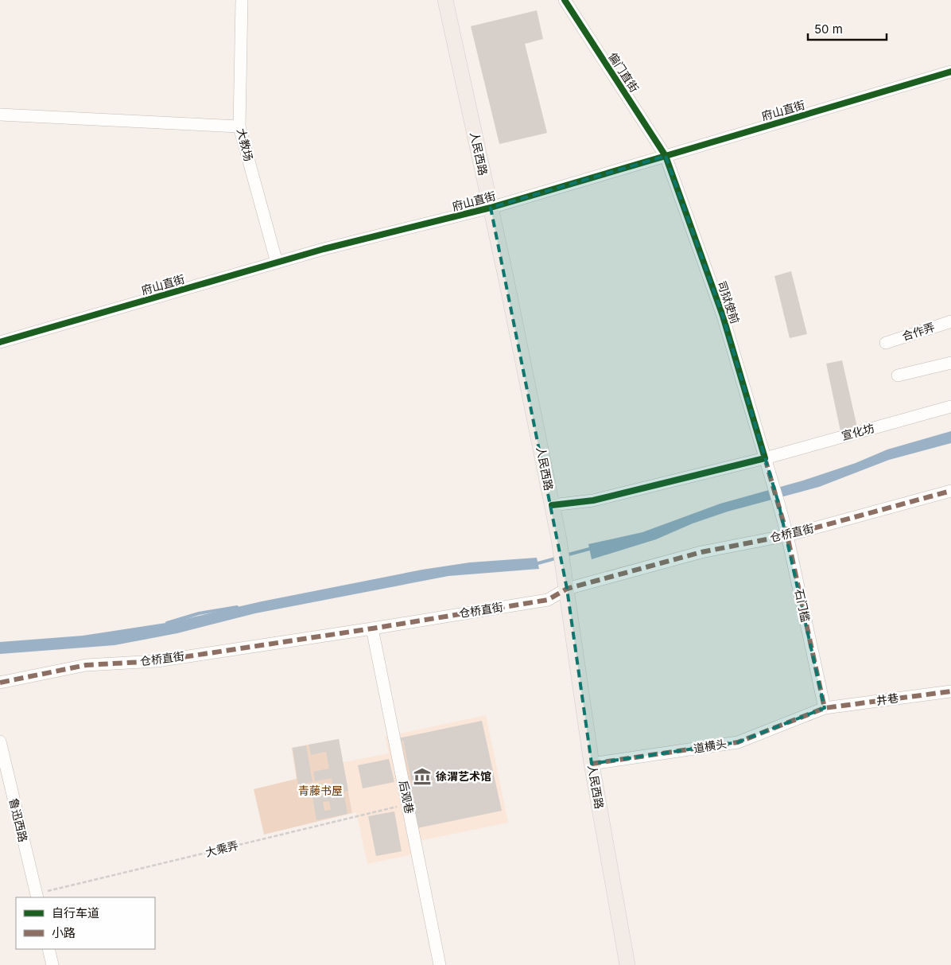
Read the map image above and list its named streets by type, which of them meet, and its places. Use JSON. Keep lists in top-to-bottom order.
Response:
{
  "streets": {
    "main road": ["人民西路"],
    "street": [
      "偏门直街",
      "府山直街",
      "大教场",
      "司狱使前",
      "合作弄",
      "宣化坊",
      "仓桥直街",
      "石门槛",
      "井巷",
      "道横头",
      "后观巷",
      "鲁迅西路"
    ],
    "path": ["大乘弄"]
  },
  "crossings": [
    ["偏门直街", "府山直街"],
    ["偏门直街", "司狱使前"],
    ["府山直街", "大教场"],
    ["府山直街", "人民西路"],
    ["府山直街", "司狱使前"],
    ["人民西路", "宣化坊"],
    ["人民西路", "仓桥直街"],
    ["人民西路", "道横头"],
    ["司狱使前", "宣化坊"],
    ["司狱使前", "石门槛"],
    ["仓桥直街", "石门槛"],
    ["仓桥直街", "后观巷"],
    ["石门槛", "井巷"],
    ["石门槛", "道横头"],
    ["井巷", "道横头"],
    ["后观巷", "大乘弄"],
    ["鲁迅西路", "大乘弄"]
  ],
  "parks": ["青藤书屋"],
  "places": {
    "museum": ["徐渭艺术馆"]
  },
  "legend": ["自行车道", "小路"],
  "scale_bar": "50 m"
}
